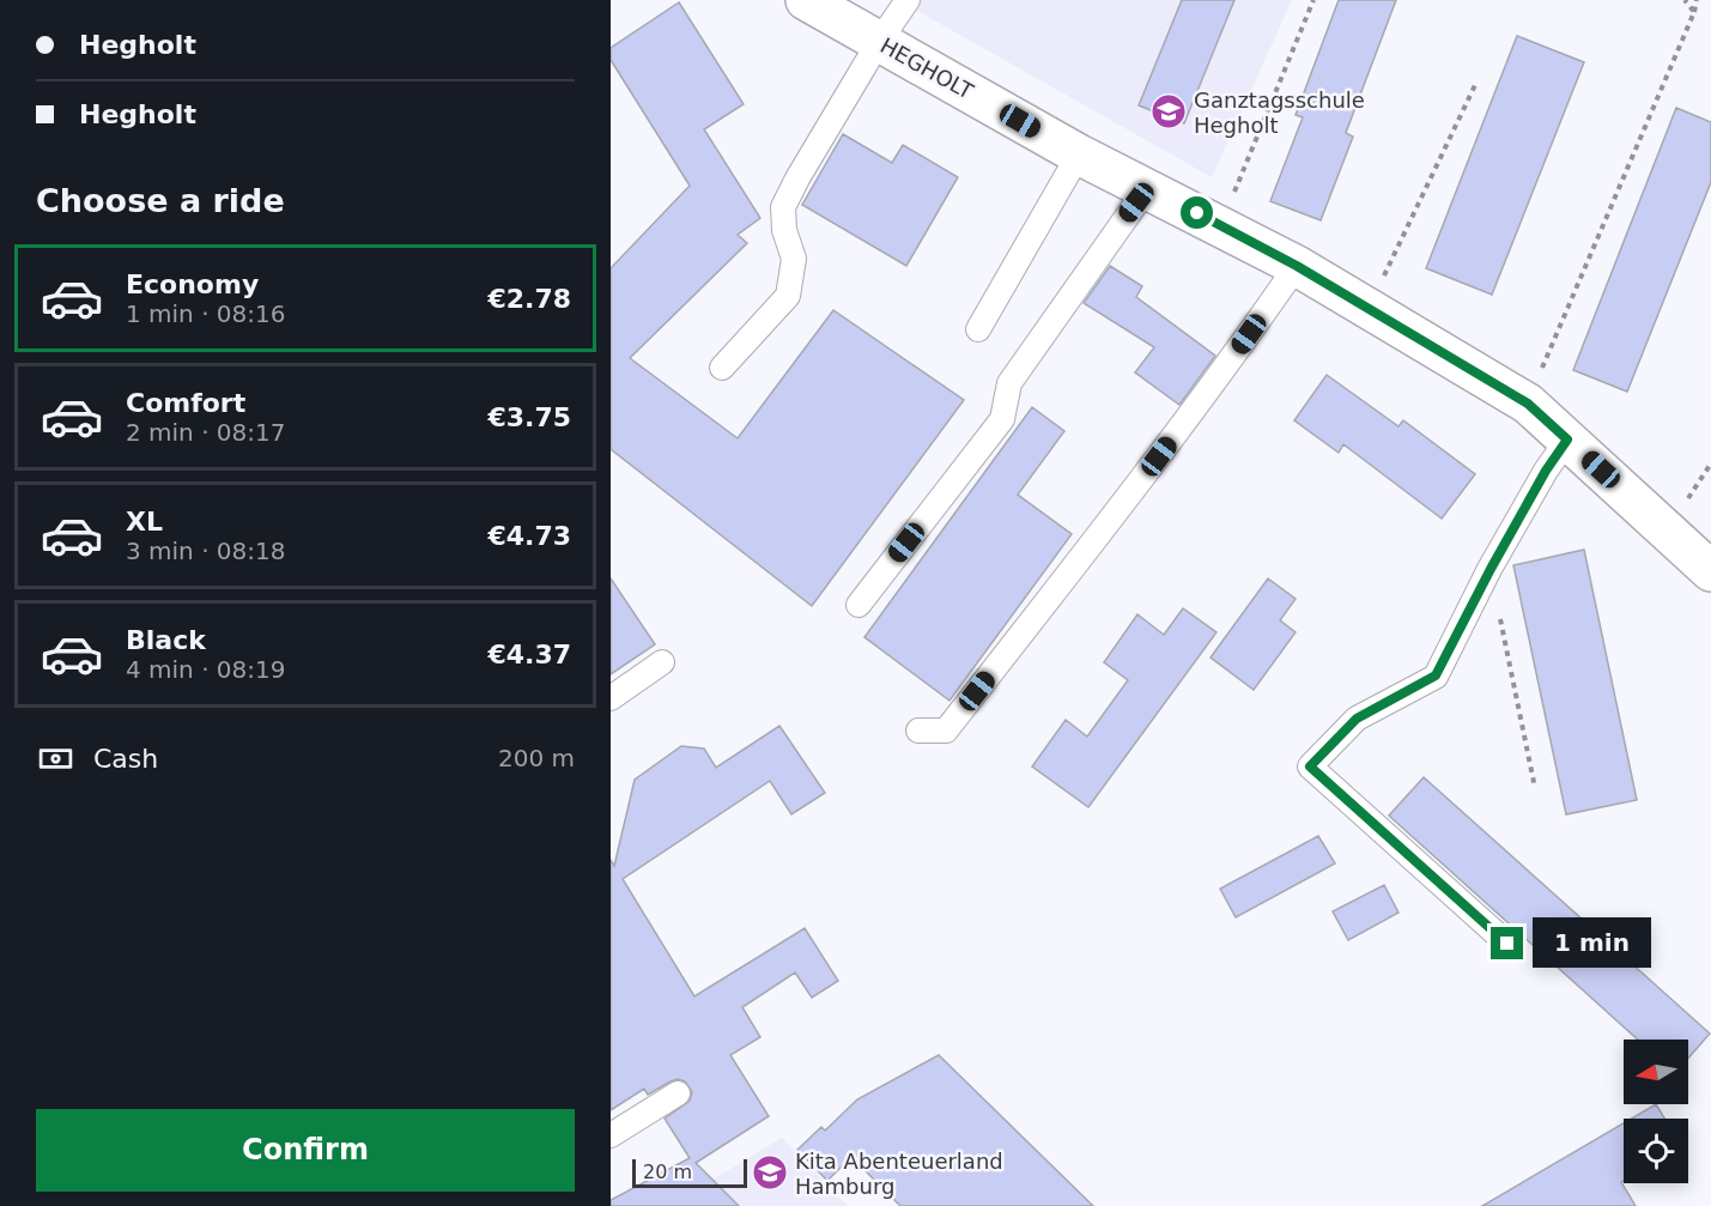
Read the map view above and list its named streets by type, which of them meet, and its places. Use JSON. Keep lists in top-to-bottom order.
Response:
{
  "streets": {
    "street": ["HEGHOLT"]
  },
  "places": {
    "school or university": ["Ganztagsschule Hegholt", "Kita Abenteuerland Hamburg"]
  },
  "scale_bar": "20 m",
  "north": "left",
  "page": {
    "banner": ["Hegholt", "Hegholt"],
    "heading": "Choose a ride",
    "list": [
      {
        "name": "Economy",
        "note": "1 min · 08:16",
        "value": "€2.78"
      },
      {
        "name": "Comfort",
        "note": "2 min · 08:17",
        "value": "€3.75"
      },
      {
        "name": "XL",
        "note": "3 min · 08:18",
        "value": "€4.73"
      },
      {
        "name": "Black",
        "note": "4 min · 08:19",
        "value": "€4.37"
      }
    ],
    "pay": ["Cash", "200 m"],
    "bubble": "1 min",
    "buttons": "Confirm",
    "scale": "20 m"
  }
}
